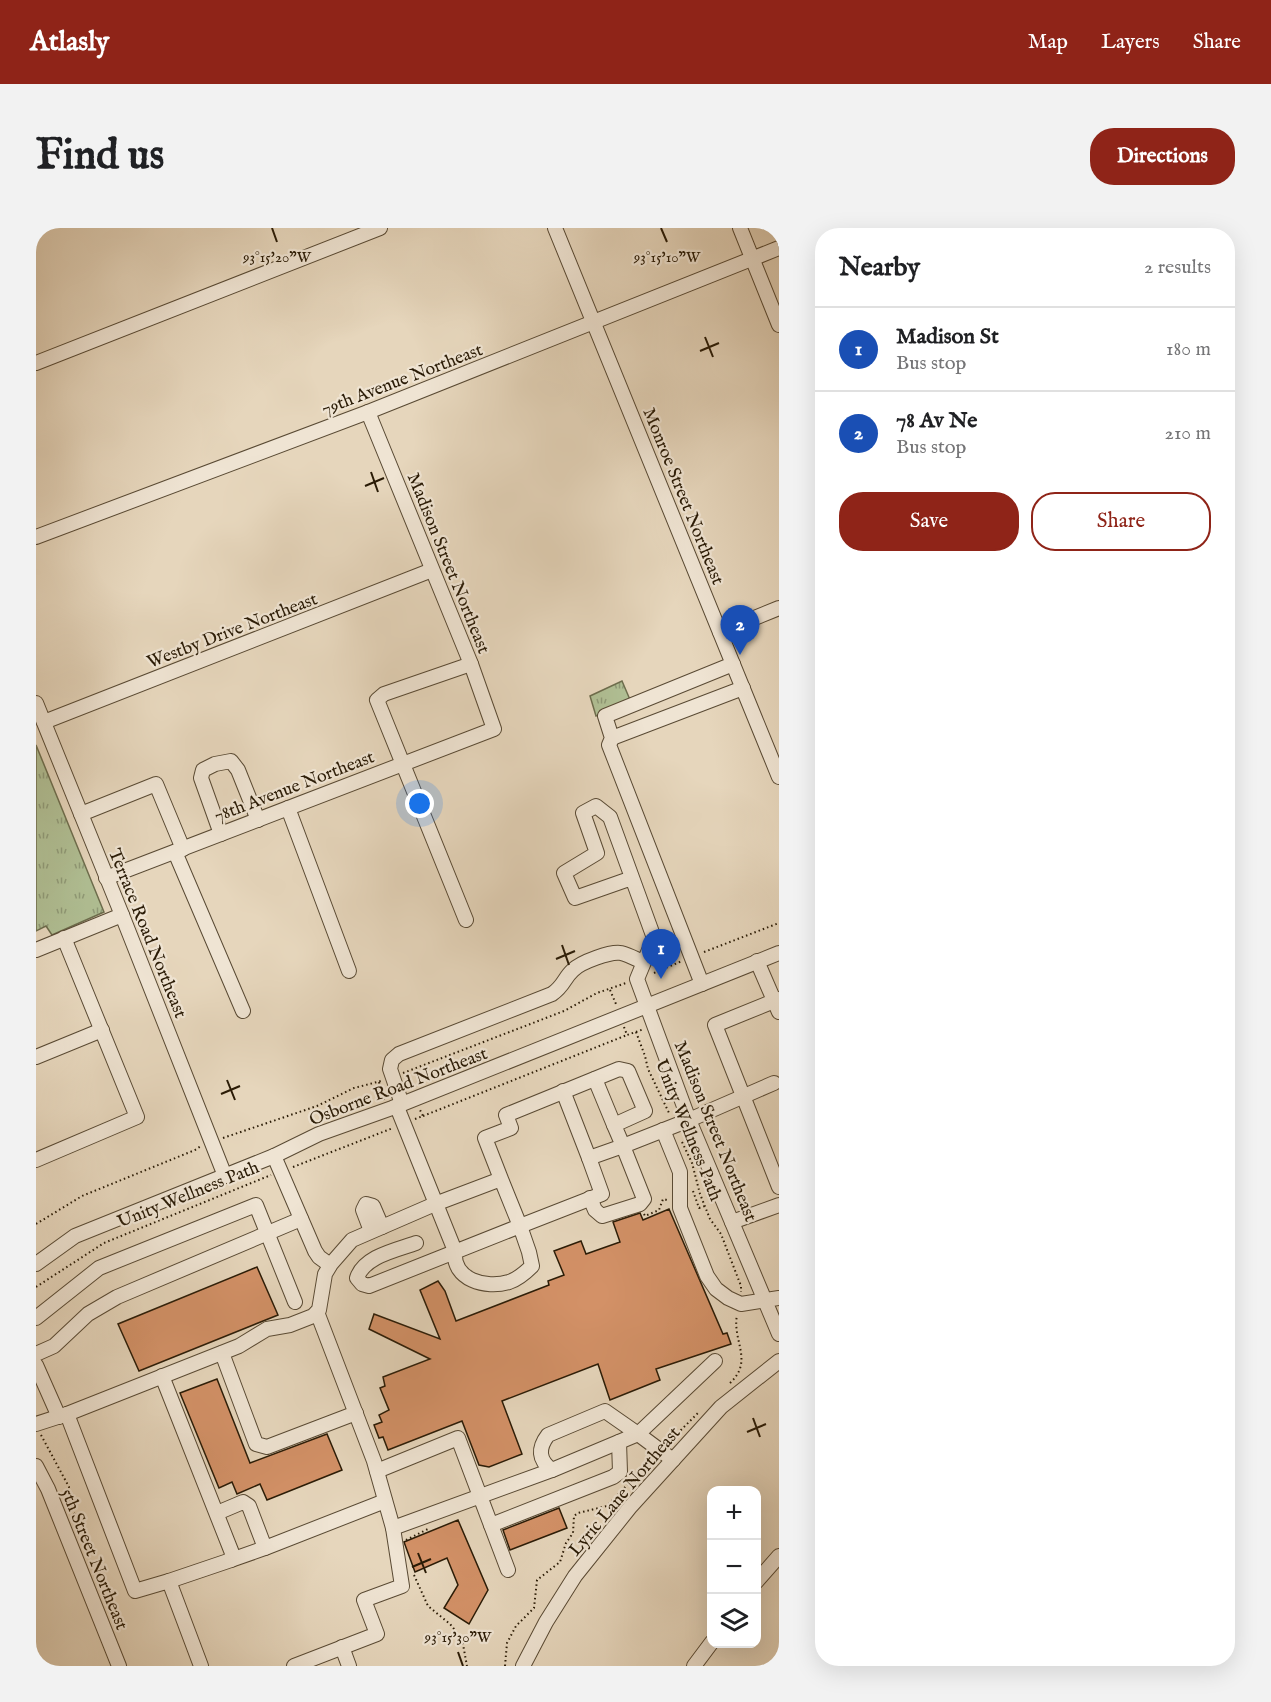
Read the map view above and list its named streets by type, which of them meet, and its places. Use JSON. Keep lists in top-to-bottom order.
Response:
{
  "streets": {
    "street": [
      "79th Avenue Northeast",
      "Monroe Street Northeast",
      "Madison Street Northeast",
      "Westby Drive Northeast",
      "78th Avenue Northeast",
      "Terrace Road Northeast",
      "Osborne Road Northeast",
      "Lyric Lane Northeast",
      "5th Street Northeast"
    ],
    "path": ["Unity Wellness Path"]
  },
  "crossings": [
    ["79th Avenue Northeast", "Monroe Street Northeast"],
    ["79th Avenue Northeast", "Madison Street Northeast"],
    ["Madison Street Northeast", "Westby Drive Northeast"],
    ["Madison Street Northeast", "78th Avenue Northeast"],
    ["Madison Street Northeast", "Osborne Road Northeast"],
    ["Westby Drive Northeast", "Terrace Road Northeast"],
    ["78th Avenue Northeast", "Terrace Road Northeast"],
    ["Terrace Road Northeast", "Osborne Road Northeast"]
  ],
  "page": {
    "header": "Atlasly",
    "nav": ["Map", "Layers", "Share"],
    "buttons": [
      "Directions",
      ["Save", "Share"]
    ],
    "title": "Find us",
    "heading": ["Nearby", "2 results"],
    "list": [
      {
        "mark": "1",
        "name": "Madison St",
        "note": "Bus stop",
        "value": "180 m"
      },
      {
        "mark": "2",
        "name": "78 Av Ne",
        "note": "Bus stop",
        "value": "210 m"
      }
    ],
    "pins": ["2", "1"],
    "map_buttons": ["+", "−"]
  },
  "coordinates": ["93°15'20\"W", "93°15'10\"W", "93°15'30\"W"]
}
